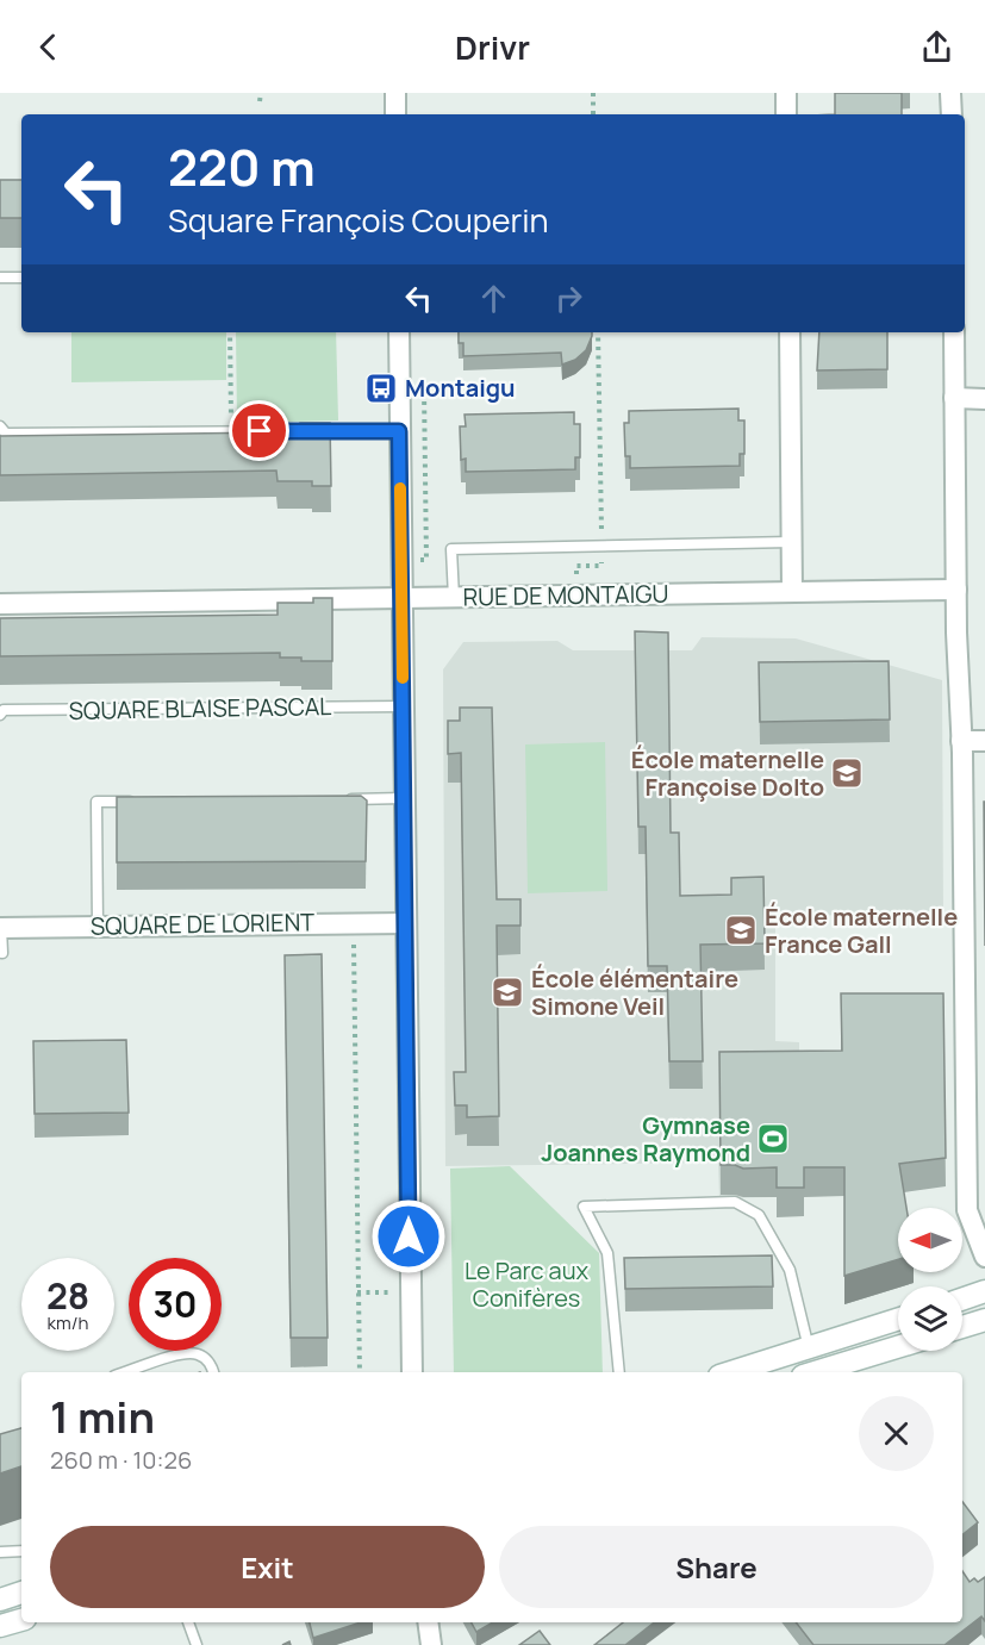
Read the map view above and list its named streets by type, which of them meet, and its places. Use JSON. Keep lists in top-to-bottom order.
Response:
{
  "streets": {
    "street": ["RUE DE MONTAIGU", "SQUARE DE LORIENT"],
    "lane": ["SQUARE BLAISE PASCAL"]
  },
  "parks": ["Le Parc aux Conifères"],
  "places": {
    "bus stop": ["Montaigu"],
    "school or university": ["École maternelle Françoise Dolto", "École maternelle France Gall", "École élémentaire Simone Veil"],
    "sports": ["Gymnase Joannes Raymond"]
  },
  "north": "left",
  "page": {
    "header": "Drivr",
    "turn": ["220 m", "Square François Couperin"],
    "speed": "28 km/h",
    "limit": "30",
    "heading": ["1 min", "260 m · 10:26"],
    "buttons": ["Exit", "Share"]
  }
}
